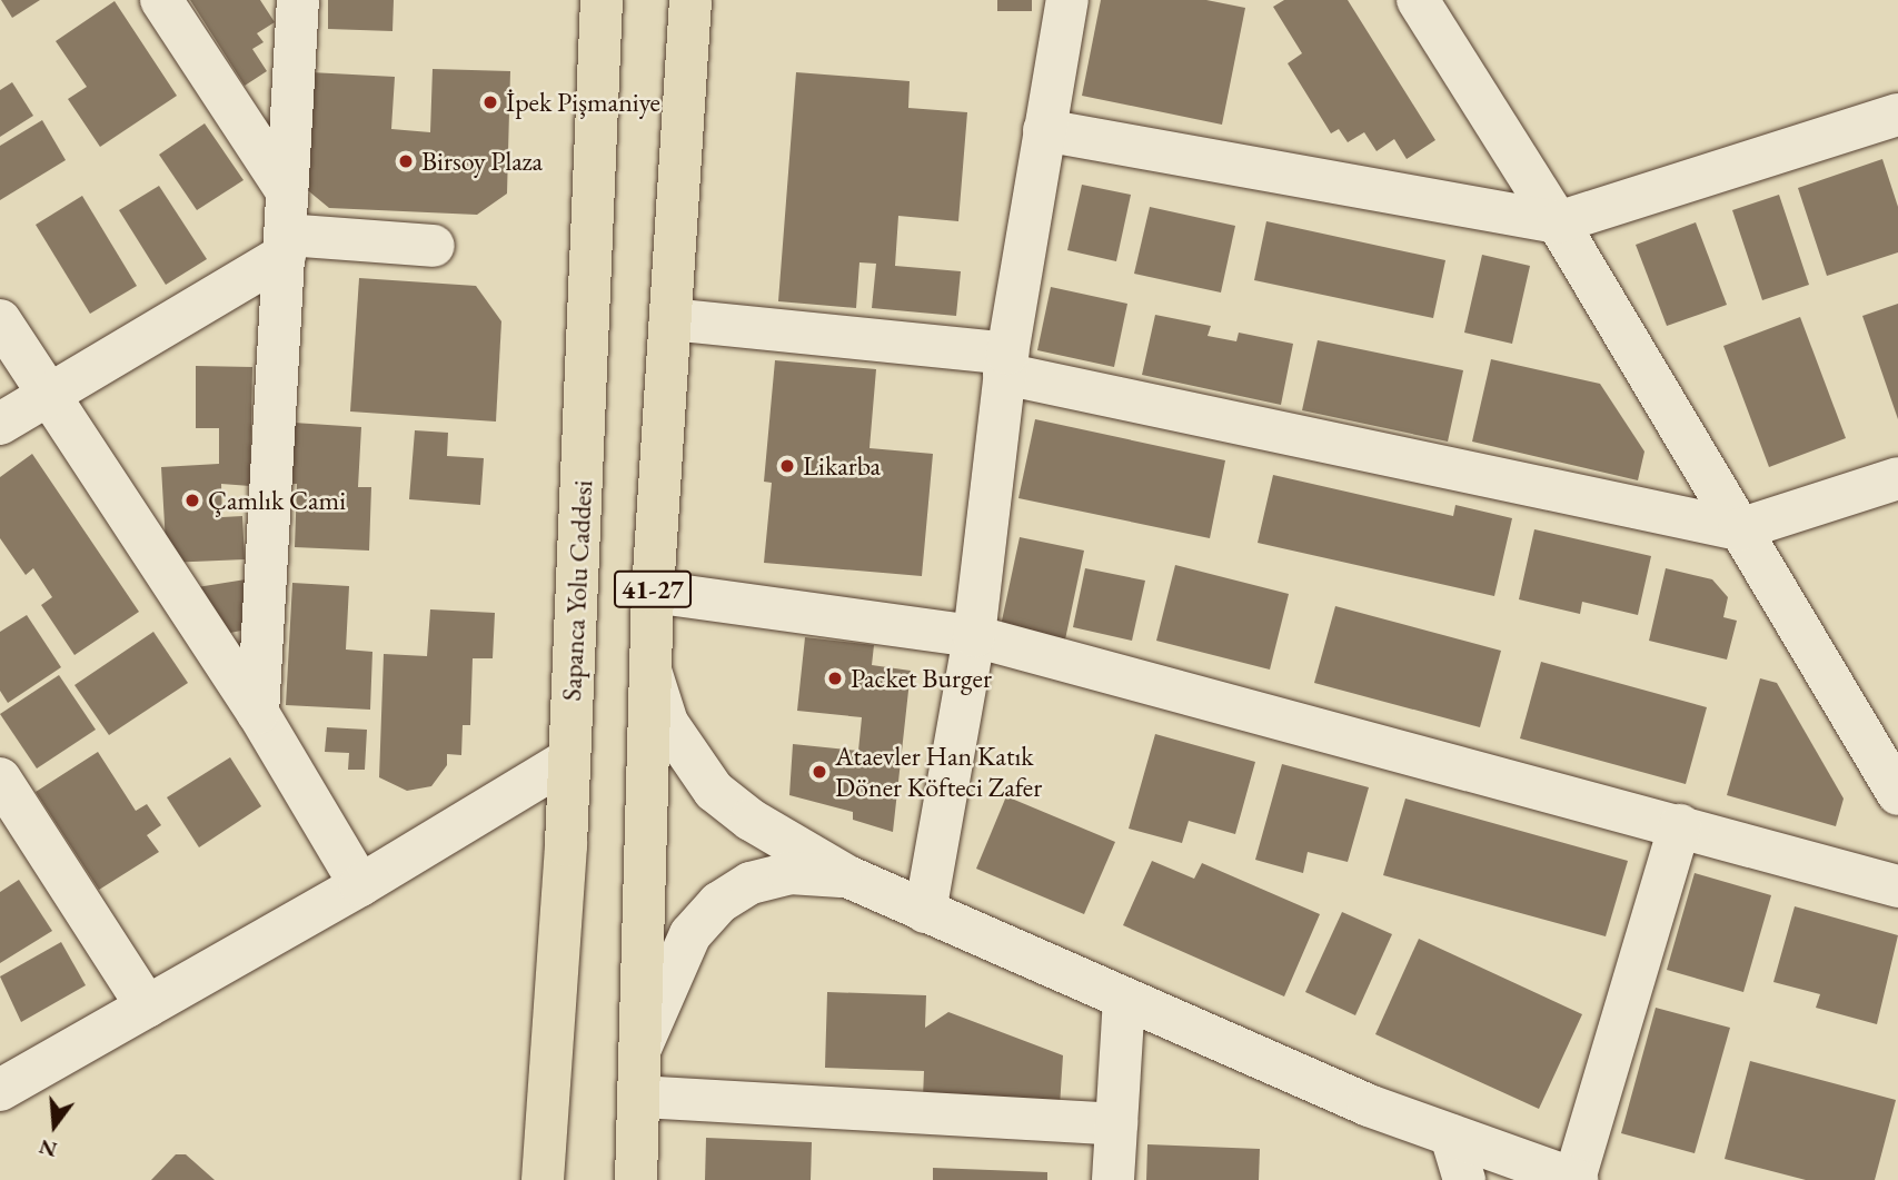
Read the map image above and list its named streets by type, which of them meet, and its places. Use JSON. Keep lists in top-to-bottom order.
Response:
{
  "streets": {
    "highway": ["41-27", "Sapanca Yolu Caddesi"]
  },
  "places": [
    "İpek Pişmaniye",
    "Birsoy Plaza",
    "Likarba",
    "Çamlık Cami",
    "Packet Burger",
    "Ataevler Han Katık Döner Köfteci Zafer"
  ],
  "north": "bottom"
}
